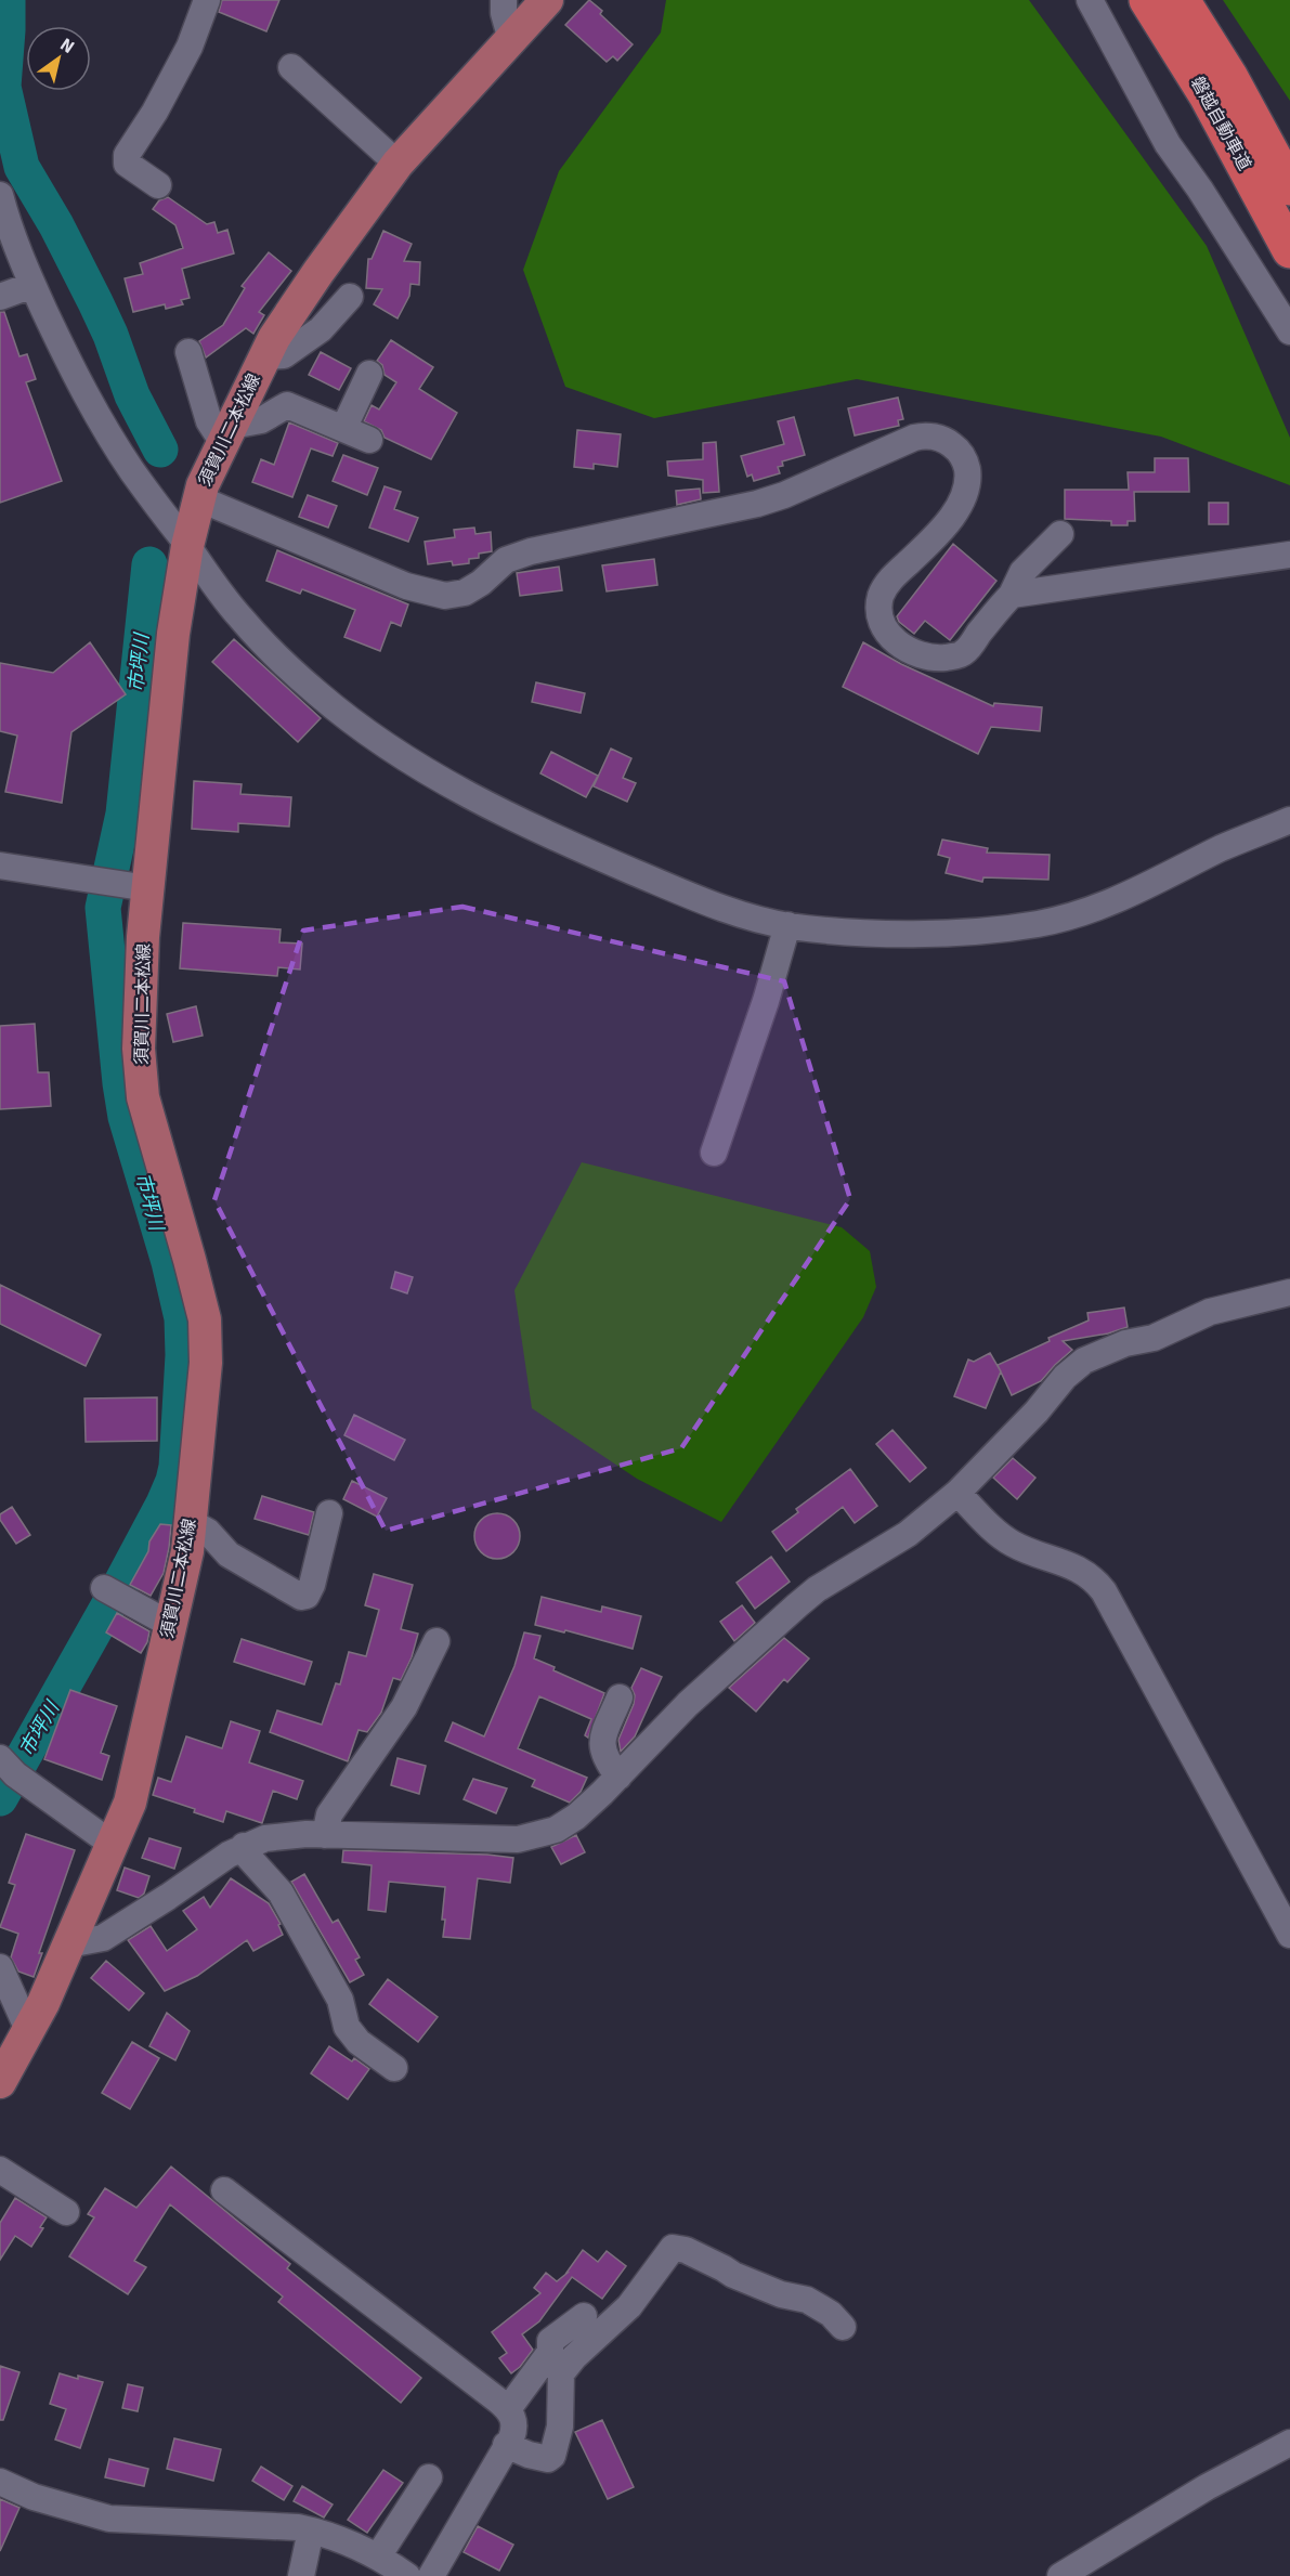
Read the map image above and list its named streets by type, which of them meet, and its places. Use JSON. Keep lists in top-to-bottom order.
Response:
{
  "streets": {
    "highway": ["磐越自動車道"],
    "main road": ["須賀川二本松線"]
  },
  "water": ["市坪川"],
  "north": "top right"
}
